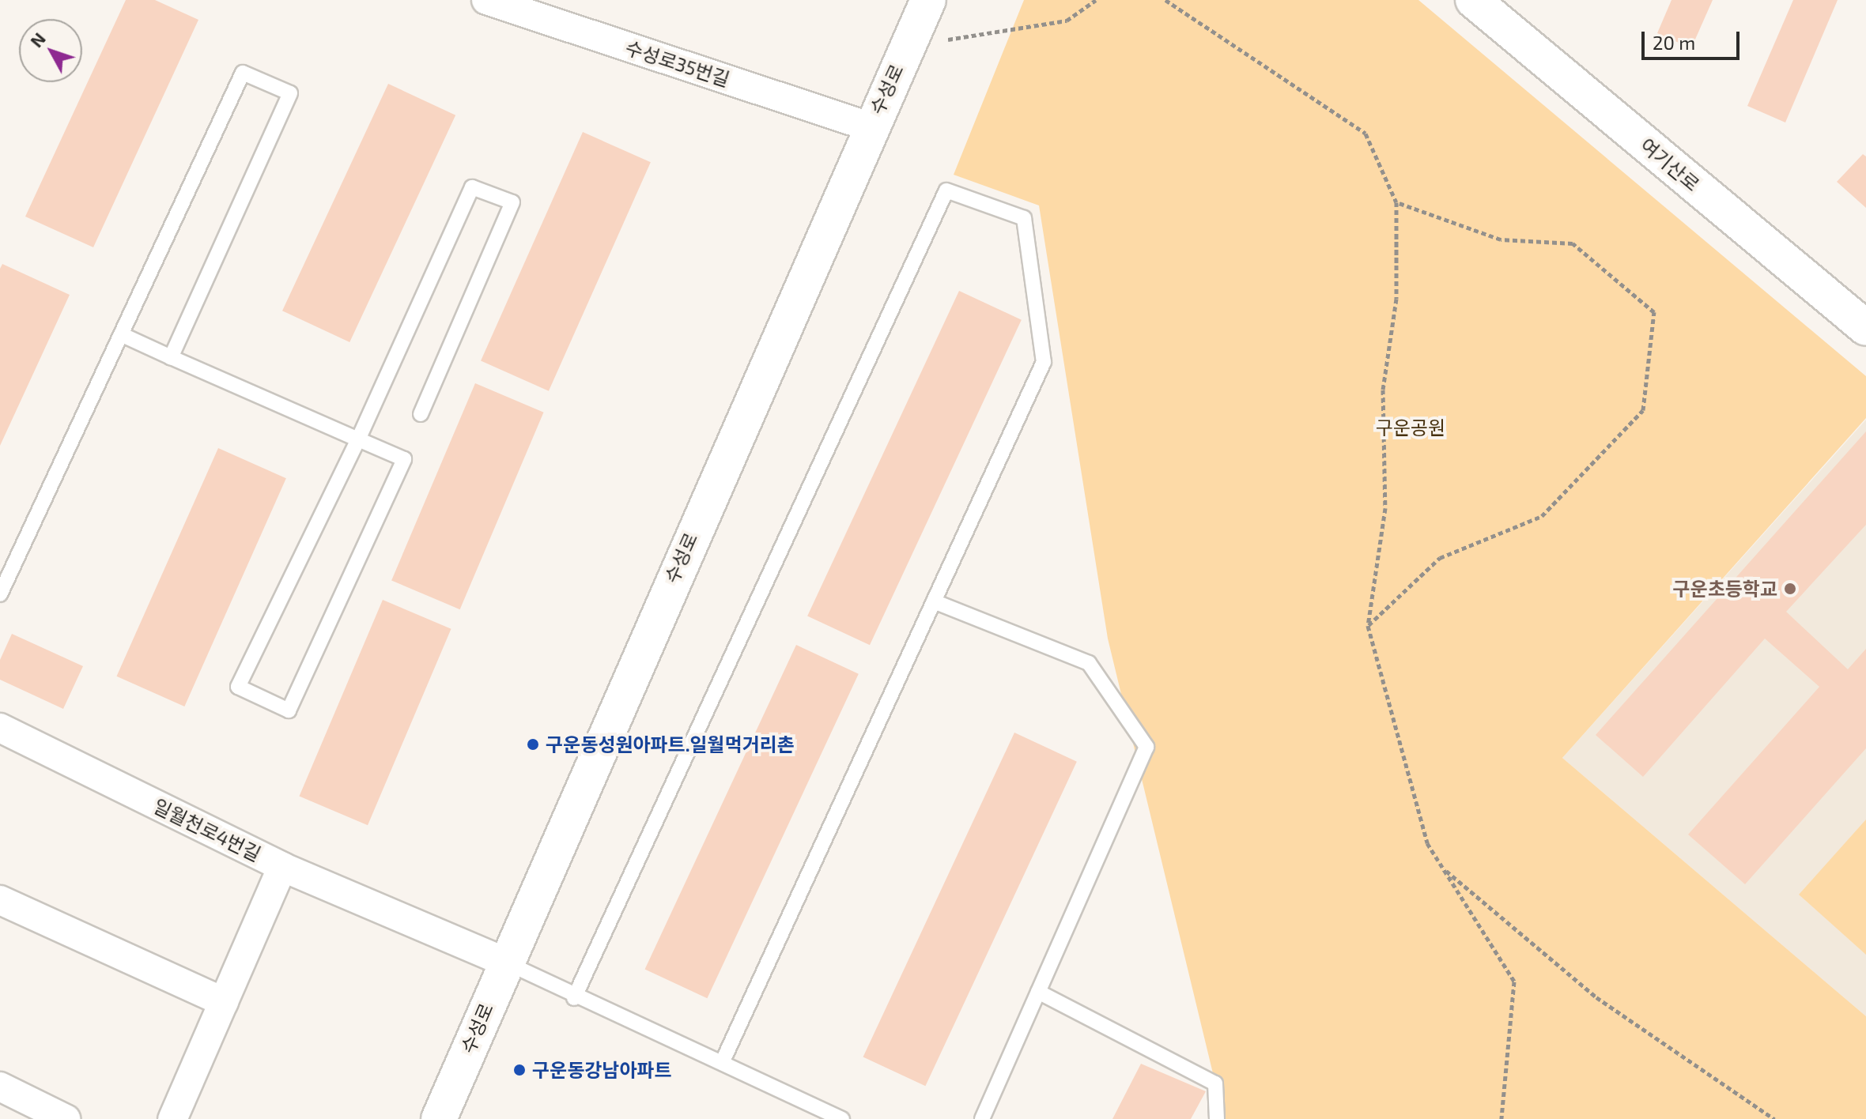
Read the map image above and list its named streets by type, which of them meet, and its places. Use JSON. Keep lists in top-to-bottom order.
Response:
{
  "streets": {
    "street": [
      "수성로35번길",
      "수성로",
      "여기산로",
      "일월천로4번길"
    ]
  },
  "crossings": [
    ["수성로35번길", "수성로"]
  ],
  "parks": ["구운공원"],
  "places": ["구운초등학교", "구운동성원아파트.일월먹거리촌", "구운동강남아파트"],
  "scale_bar": "20 m",
  "north": "top left"
}
